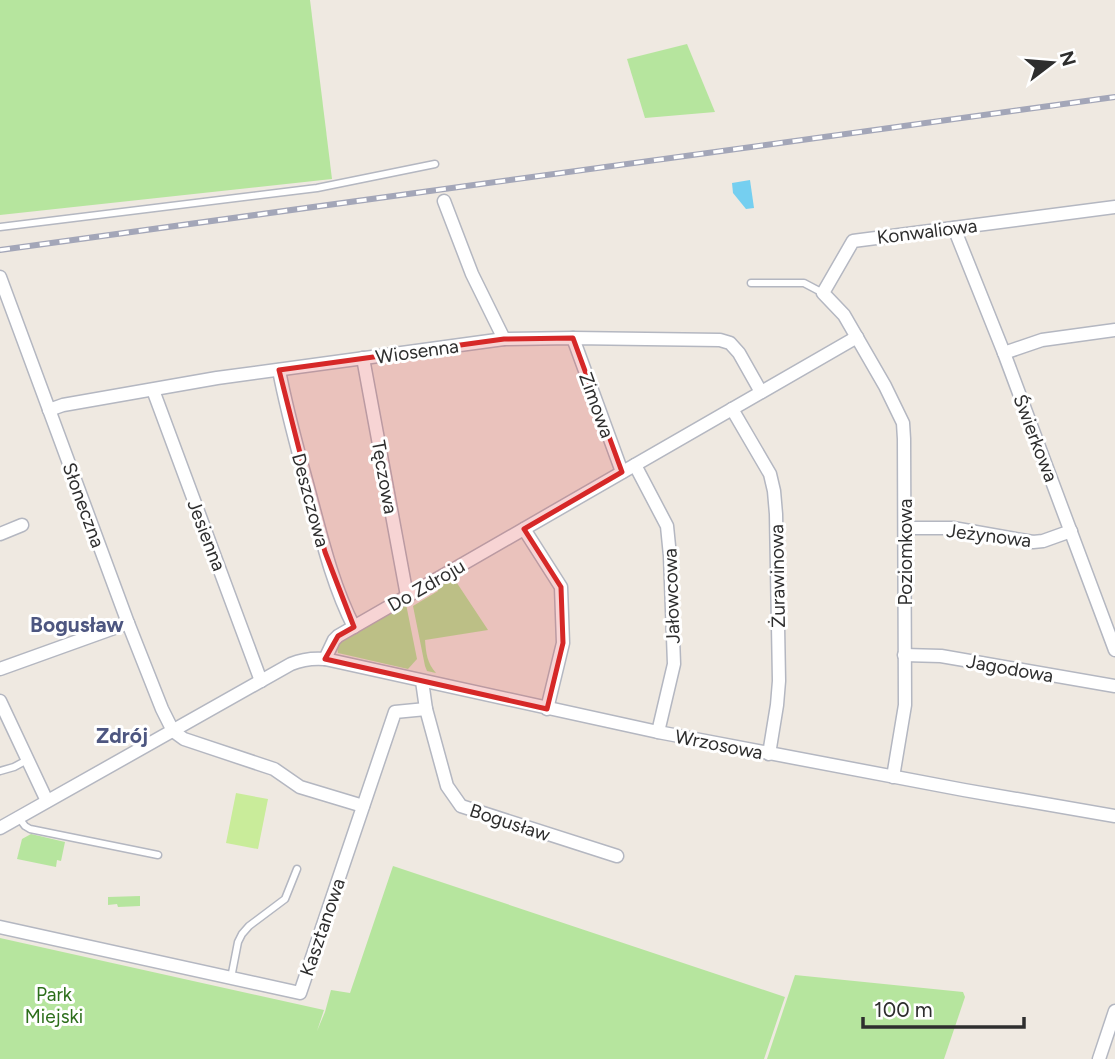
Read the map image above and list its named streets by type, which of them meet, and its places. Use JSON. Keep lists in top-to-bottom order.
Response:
{
  "streets": {
    "street": [
      "Konwaliowa",
      "Wiosenna",
      "Zimowa",
      "Świerkowa",
      "Tęczowa",
      "Deszczowa",
      "Słoneczna",
      "Jesienna",
      "Jeżynowa",
      "Poziomkowa",
      "Żurawinowa",
      "Do Zdroju",
      "Jałowcowa",
      "Jagodowa",
      "Wrzosowa",
      "Bogusław",
      "Kasztanowa"
    ]
  },
  "crossings": [
    ["Konwaliowa", "Świerkowa"],
    ["Wiosenna", "Zimowa"],
    ["Wiosenna", "Tęczowa"],
    ["Wiosenna", "Deszczowa"],
    ["Wiosenna", "Słoneczna"],
    ["Wiosenna", "Jesienna"],
    ["Wiosenna", "Do Zdroju"],
    ["Zimowa", "Do Zdroju"],
    ["Świerkowa", "Jeżynowa"],
    ["Tęczowa", "Do Zdroju"],
    ["Deszczowa", "Do Zdroju"],
    ["Jeżynowa", "Poziomkowa"],
    ["Poziomkowa", "Do Zdroju"],
    ["Poziomkowa", "Jagodowa"],
    ["Poziomkowa", "Wrzosowa"],
    ["Żurawinowa", "Do Zdroju"],
    ["Żurawinowa", "Wrzosowa"],
    ["Do Zdroju", "Jałowcowa"],
    ["Do Zdroju", "Wrzosowa"],
    ["Jałowcowa", "Wrzosowa"],
    ["Wrzosowa", "Bogusław"]
  ],
  "districts": ["Bogusław", "Zdrój"],
  "parks": ["Park Miejski"],
  "scale_bar": "100 m",
  "north": "right"
}
